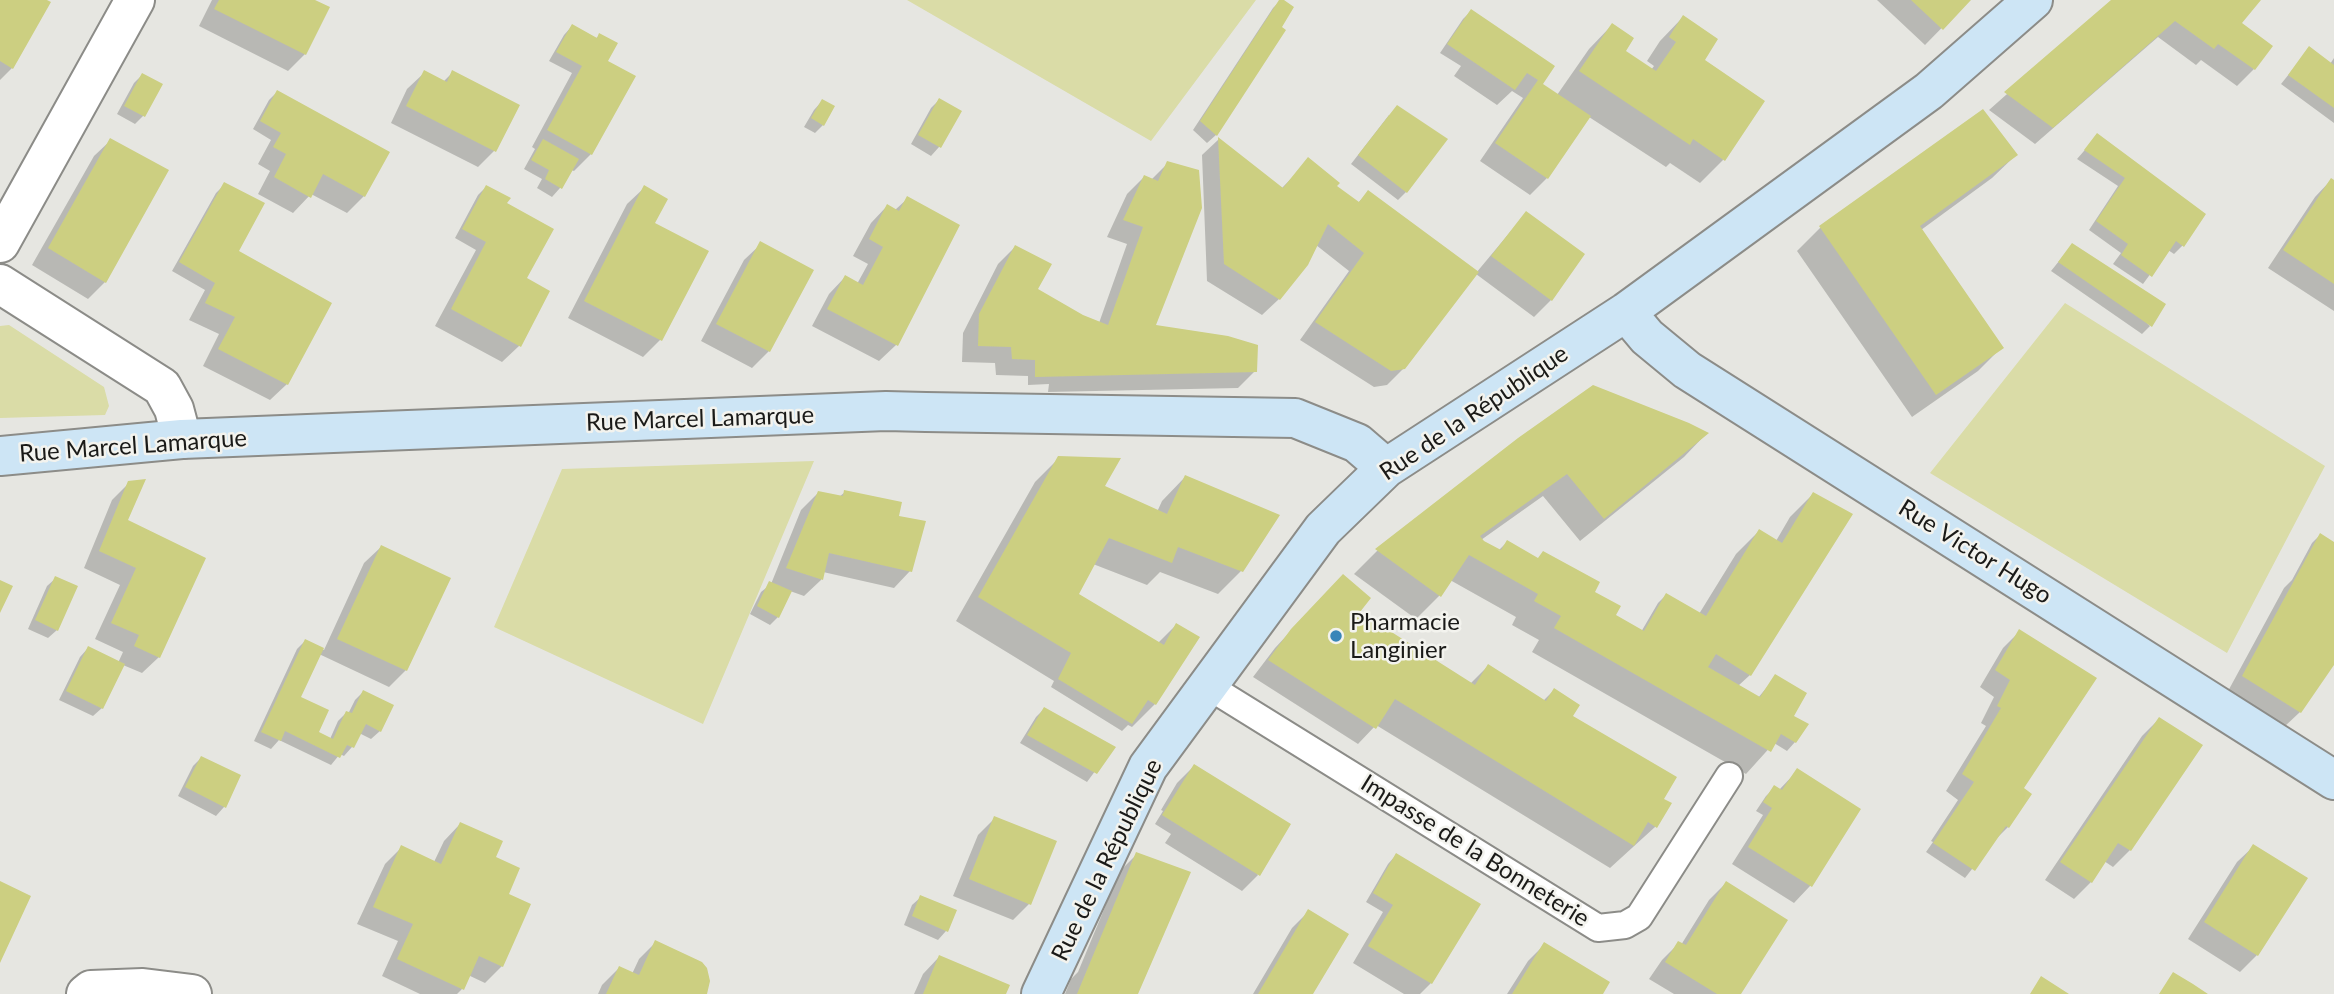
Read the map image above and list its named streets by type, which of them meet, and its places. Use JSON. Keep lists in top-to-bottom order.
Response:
{
  "streets": {
    "street": ["Rue de la République", "Rue Marcel Lamarque", "Rue Victor Hugo"],
    "lane": ["Impasse de la Bonneterie"]
  },
  "crossings": [
    ["Rue de la République", "Rue Marcel Lamarque"],
    ["Rue de la République", "Rue Victor Hugo"],
    ["Rue de la République", "Impasse de la Bonneterie"]
  ],
  "places": ["Pharmacie Langinier"]
}
